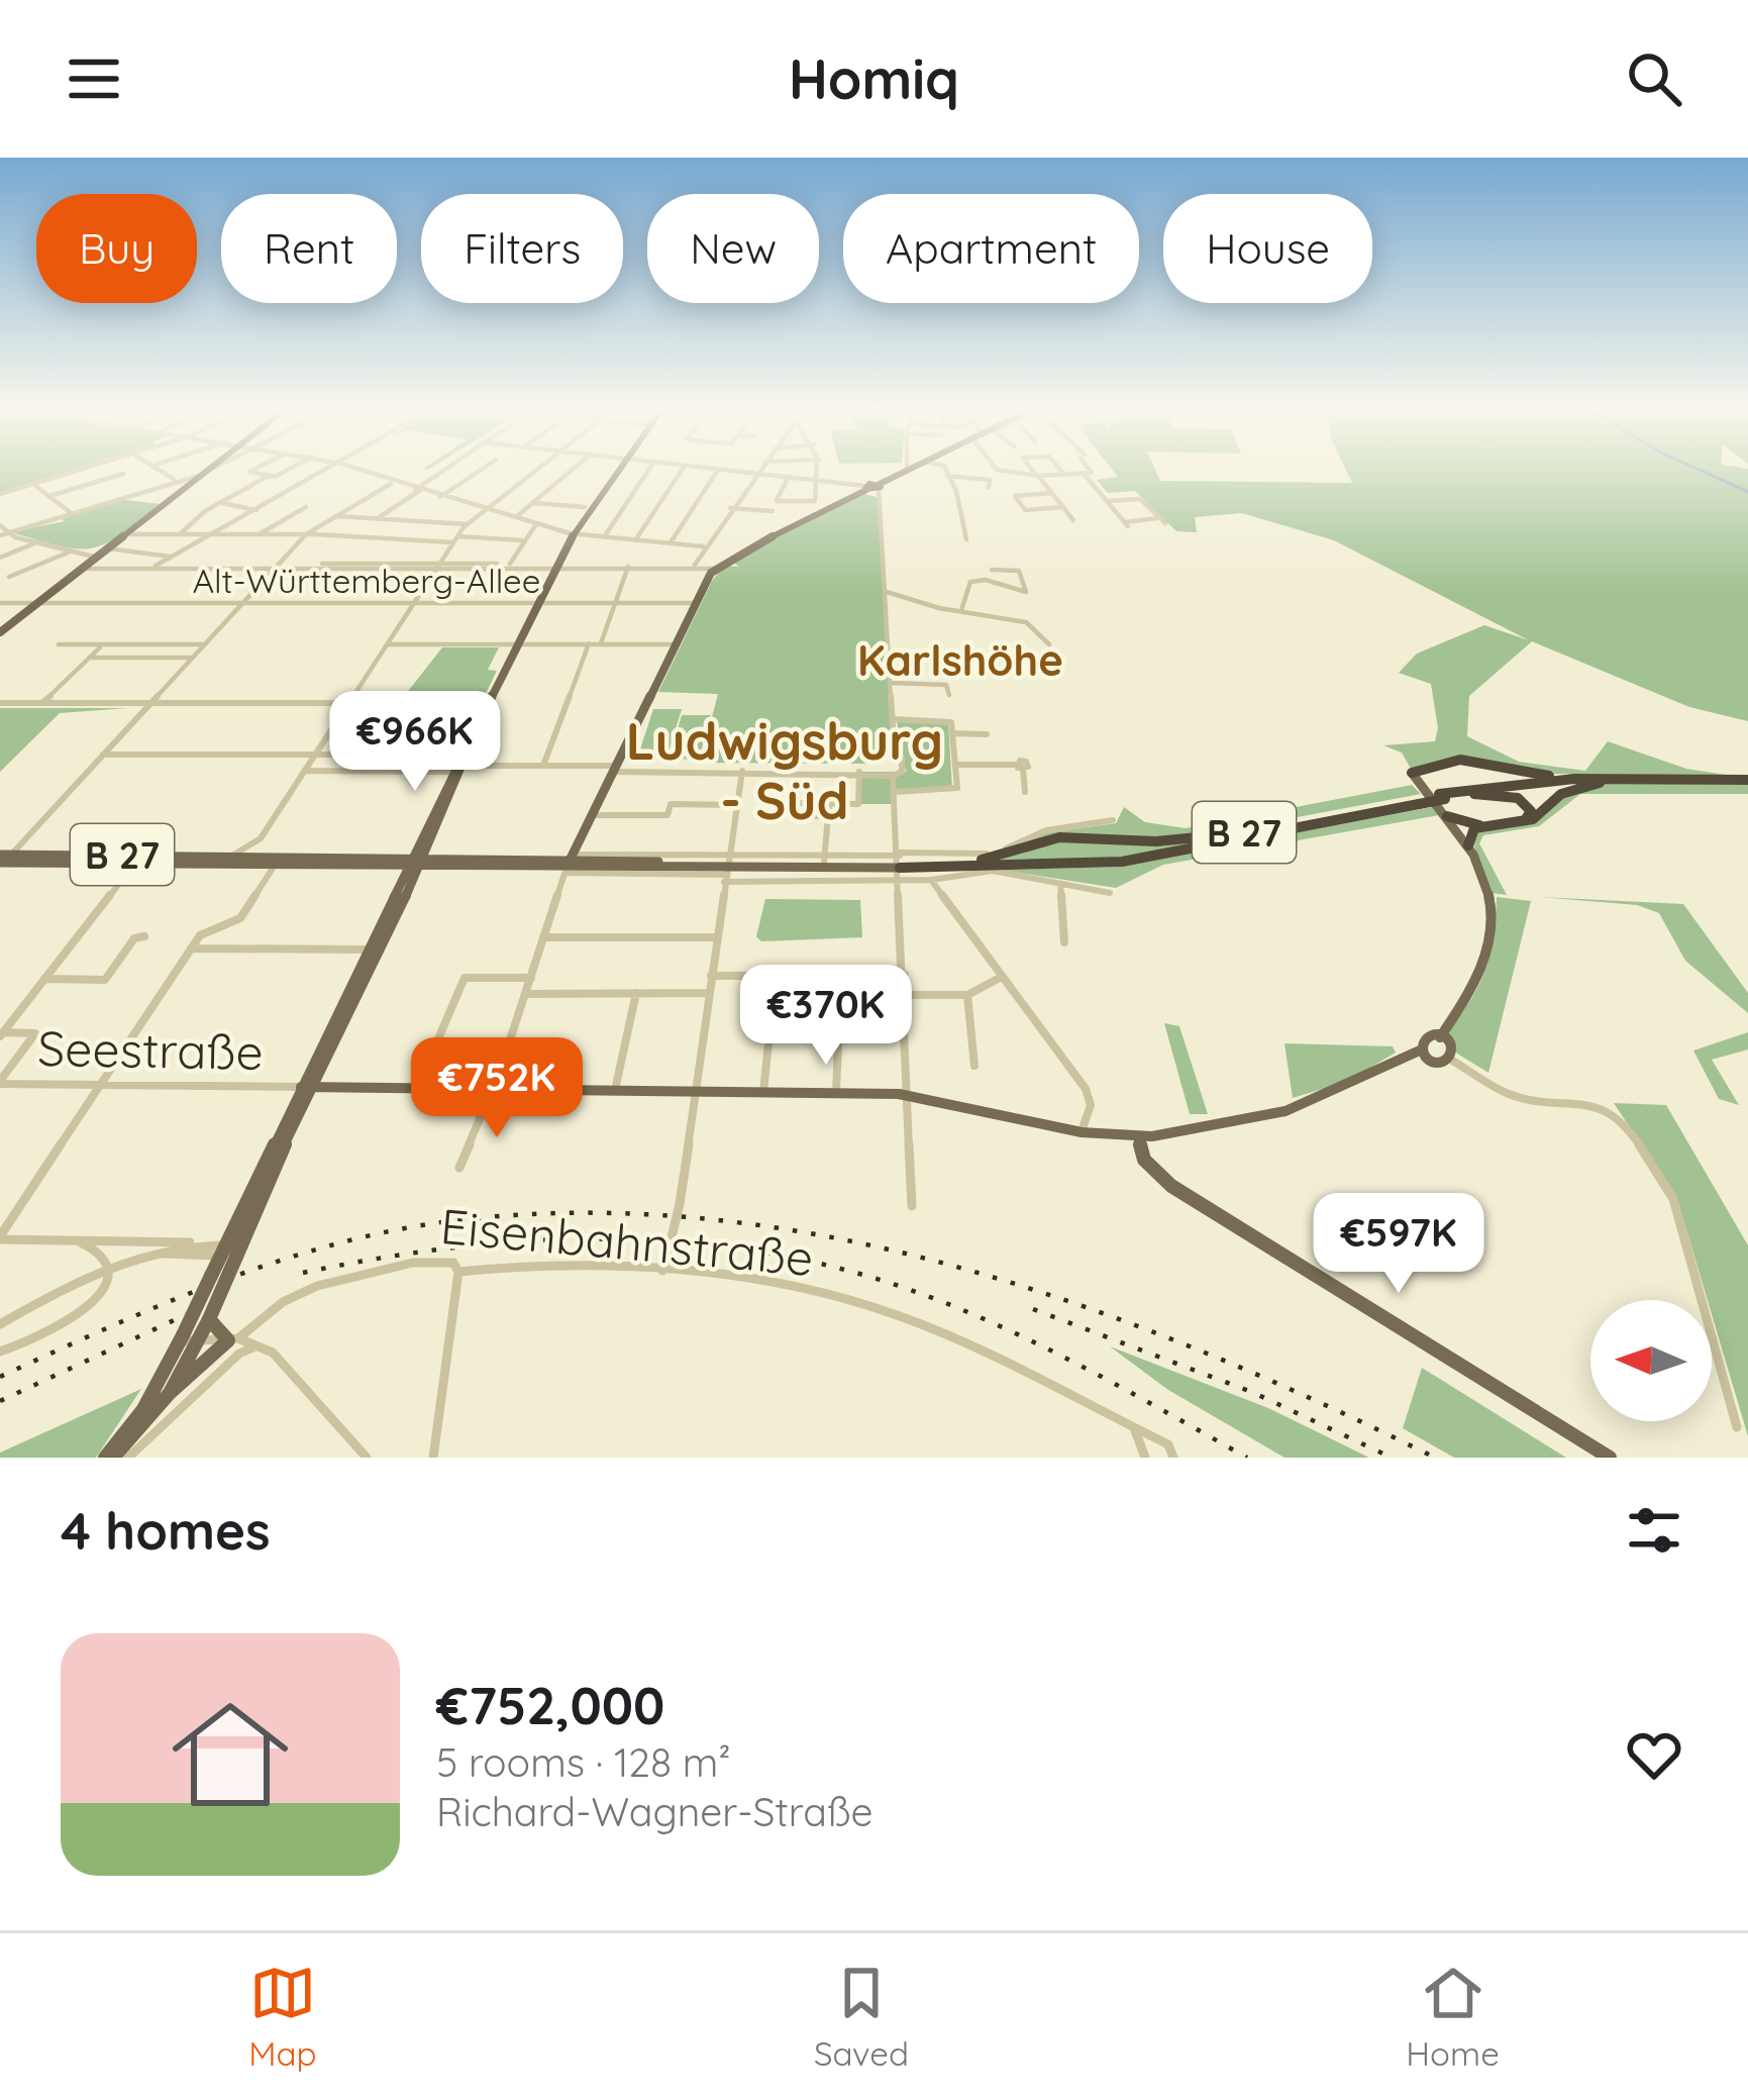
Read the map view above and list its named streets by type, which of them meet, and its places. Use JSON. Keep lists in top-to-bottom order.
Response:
{
  "streets": {
    "highway": ["B 27"],
    "street": ["Alt-Württemberg-Allee", "Seestraße", "Eisenbahnstraße"]
  },
  "districts": ["Karlshöhe", "Ludwigsburg - Süd"],
  "north": "left",
  "page": {
    "header": "Homiq",
    "chip": [
      "Buy",
      "Rent",
      "Filters",
      "New",
      "Apartment",
      "House"
    ],
    "price": [
      "€966K",
      "€370K",
      "€752K",
      "€597K"
    ],
    "heading": "4 homes",
    "list": [
      {
        "name": "€752,000",
        "note": "5 rooms · 128 m² · Richard-Wagner-Straße"
      }
    ],
    "tabs": ["Map", "Saved", "Home"]
  }
}
